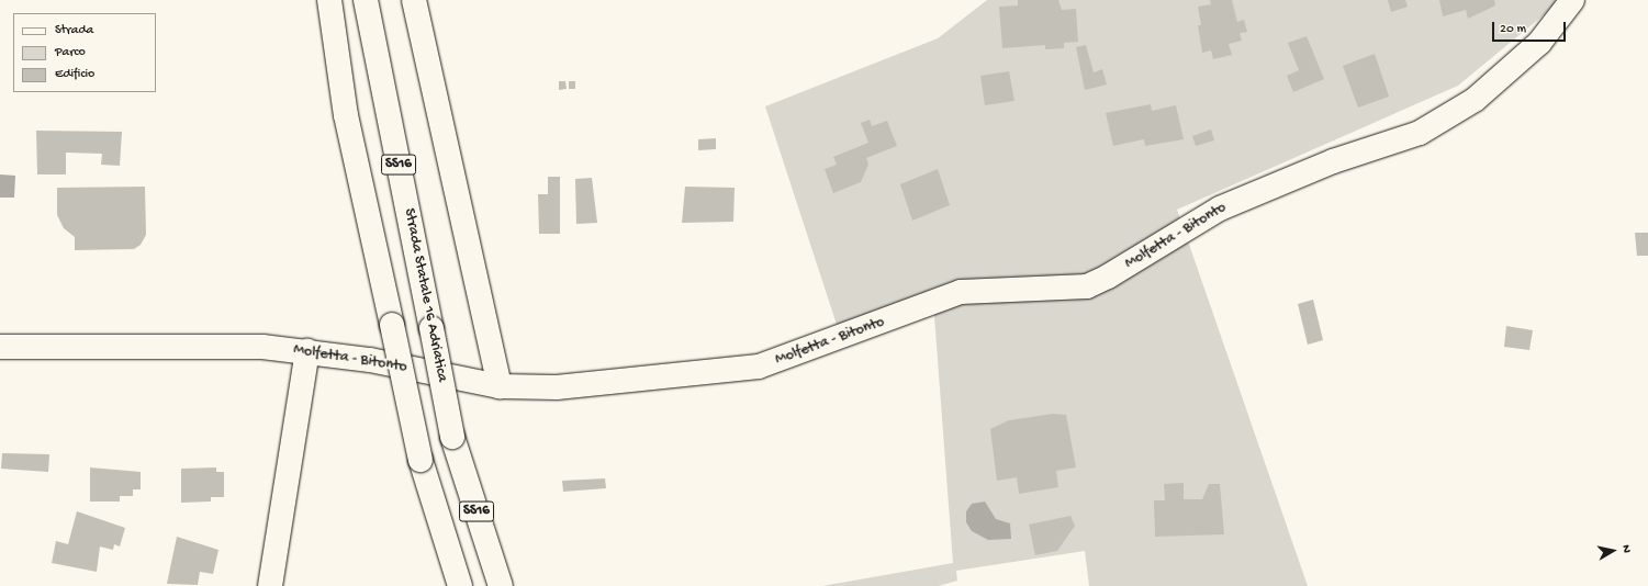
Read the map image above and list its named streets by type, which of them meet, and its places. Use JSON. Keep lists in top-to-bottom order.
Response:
{
  "streets": {
    "main road": ["SS16", "Molfetta - Bitonto", "Strada Statale 16 Adriatica"]
  },
  "legend": ["Strada", "Parco", "Edificio"],
  "scale_bar": "20 m",
  "north": "right"
}
